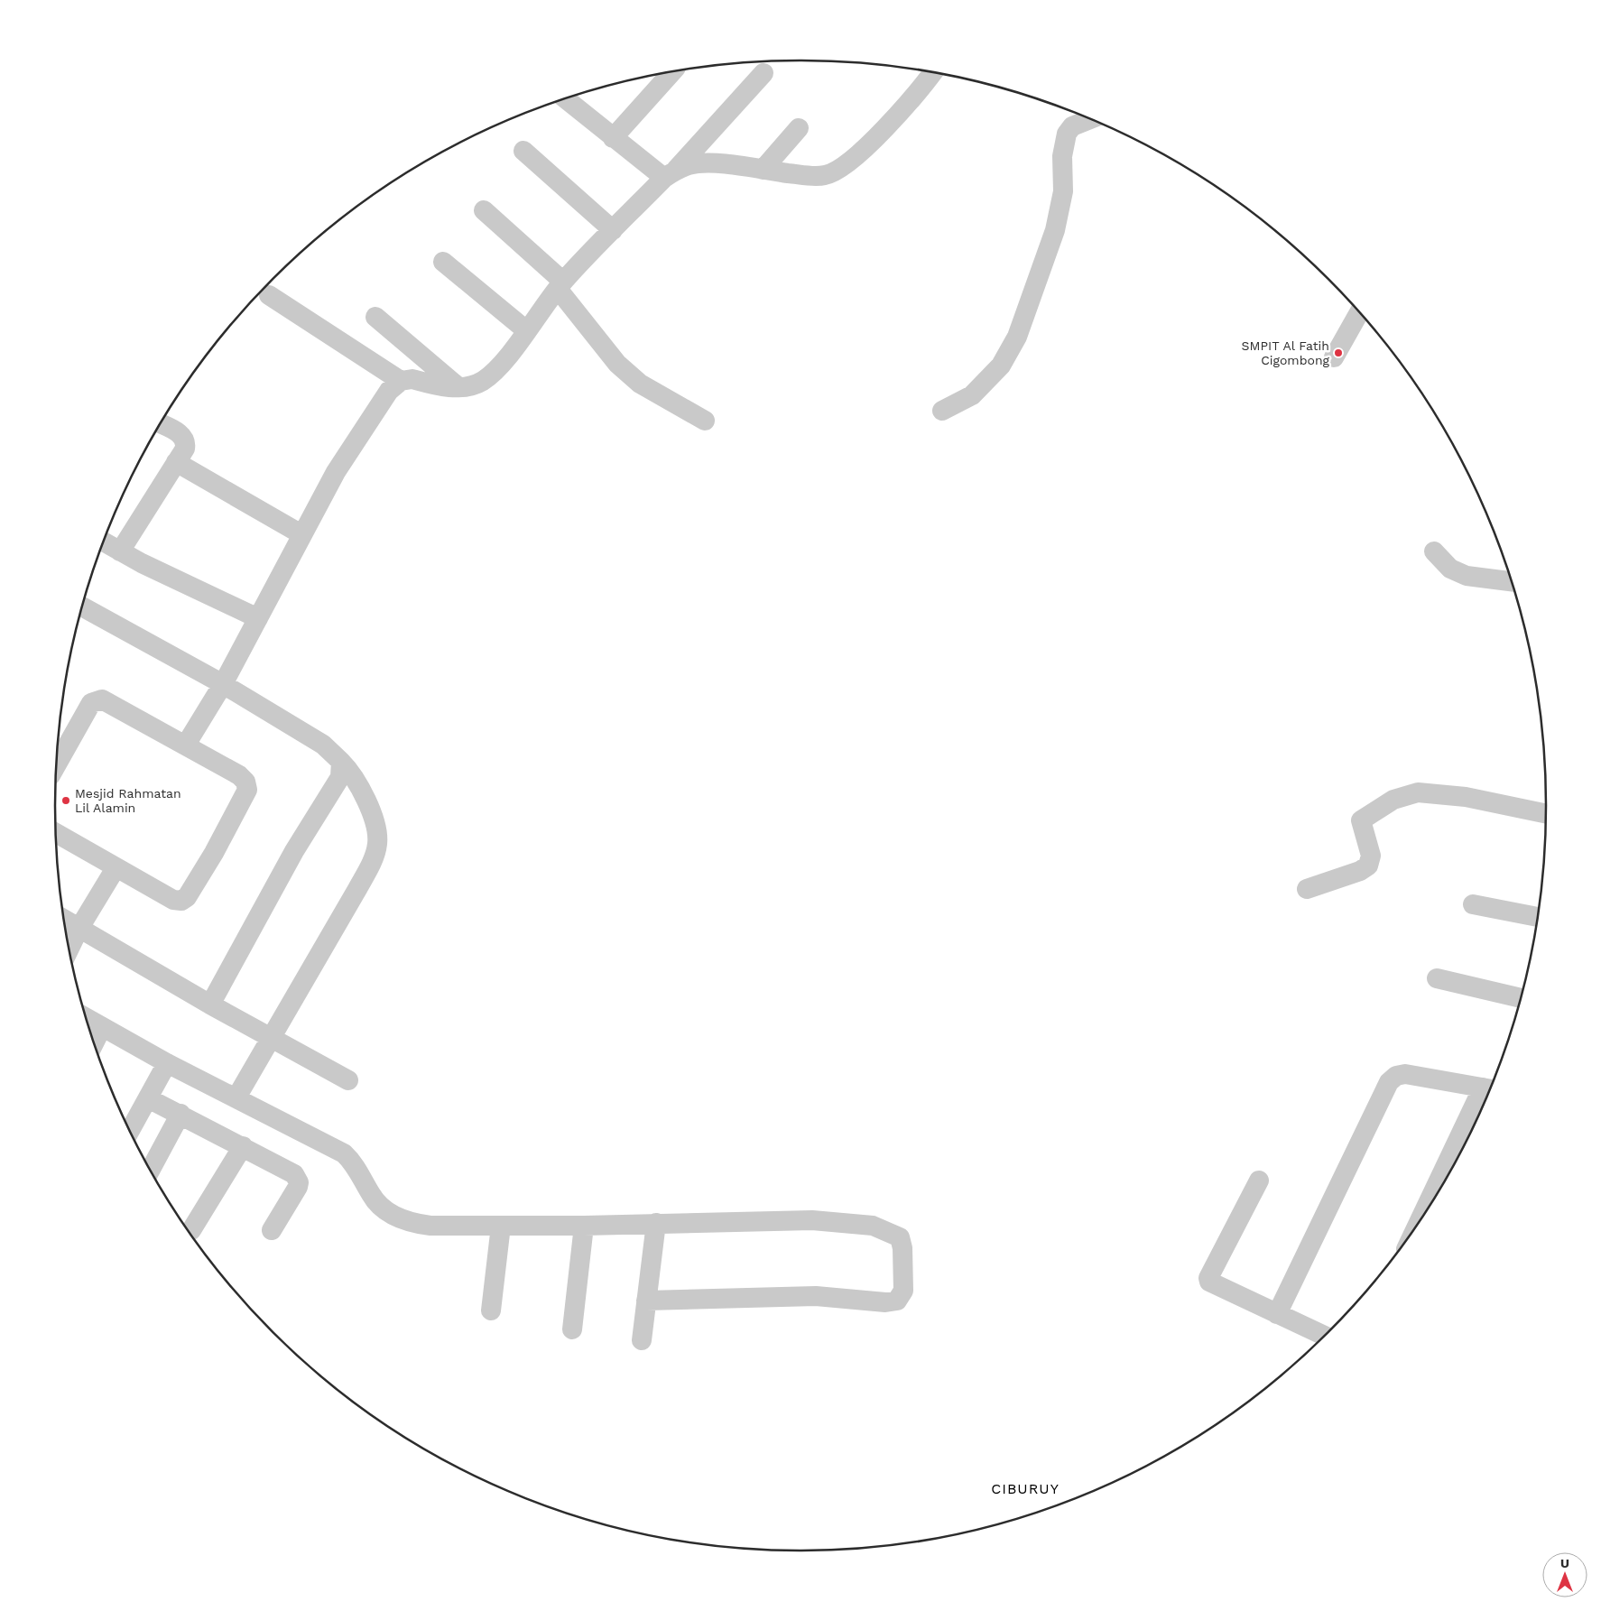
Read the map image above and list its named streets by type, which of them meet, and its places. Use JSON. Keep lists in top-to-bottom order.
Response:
{
  "districts": ["CIBURUY"],
  "places": ["SMPIT Al Fatih Cigombong", "Mesjid Rahmatan Lil Alamin"],
  "north": "top"
}
